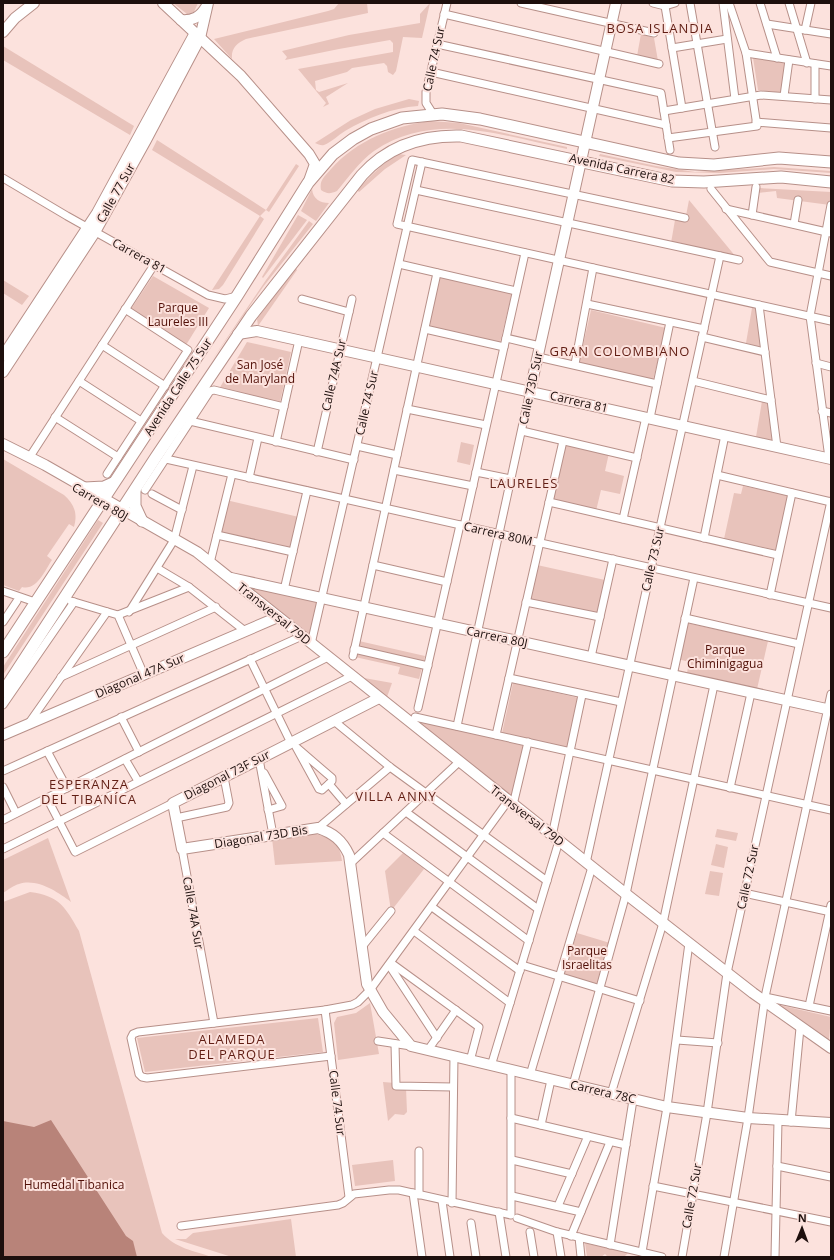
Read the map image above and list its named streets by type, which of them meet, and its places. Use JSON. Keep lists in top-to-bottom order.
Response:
{
  "streets": {
    "main road": ["Avenida Carrera 82", "Avenida Calle 75 Sur"],
    "street": [
      "Calle 74 Sur",
      "Calle 77 Sur",
      "Carrera 81",
      "Calle 74A Sur",
      "Calle 73D Sur",
      "Carrera 80J",
      "Carrera 80M",
      "Calle 73 Sur",
      "Transversal 79D",
      "Diagonal 47A Sur",
      "Diagonal 73F Sur",
      "Diagonal 73D Bis",
      "Calle 72 Sur",
      "Carrera 78C"
    ]
  },
  "crossings": [
    ["Calle 74 Sur", "Avenida Carrera 82"],
    ["Calle 74 Sur", "Carrera 81"],
    ["Calle 74 Sur", "Avenida Calle 75 Sur"],
    ["Calle 74 Sur", "Carrera 80J"],
    ["Calle 74 Sur", "Carrera 80M"],
    ["Calle 74 Sur", "Transversal 79D"],
    ["Avenida Carrera 82", "Avenida Calle 75 Sur"],
    ["Avenida Carrera 82", "Calle 73D Sur"],
    ["Calle 77 Sur", "Carrera 81"],
    ["Carrera 81", "Calle 74A Sur"],
    ["Carrera 81", "Avenida Calle 75 Sur"],
    ["Carrera 81", "Calle 73D Sur"],
    ["Carrera 81", "Calle 73 Sur"],
    ["Calle 74A Sur", "Diagonal 73F Sur"],
    ["Calle 74A Sur", "Diagonal 73D Bis"],
    ["Avenida Calle 75 Sur", "Carrera 80J"],
    ["Calle 73D Sur", "Carrera 80J"],
    ["Calle 73D Sur", "Carrera 80M"],
    ["Carrera 80J", "Calle 73 Sur"],
    ["Carrera 80J", "Transversal 79D"],
    ["Carrera 80J", "Calle 72 Sur"],
    ["Carrera 80M", "Calle 73 Sur"],
    ["Carrera 80M", "Calle 72 Sur"],
    ["Calle 73 Sur", "Transversal 79D"],
    ["Calle 73 Sur", "Carrera 78C"],
    ["Transversal 79D", "Diagonal 47A Sur"],
    ["Transversal 79D", "Diagonal 73F Sur"],
    ["Transversal 79D", "Calle 72 Sur"],
    ["Calle 72 Sur", "Carrera 78C"]
  ],
  "districts": [
    "BOSA ISLANDIA",
    "GRAN COLOMBIANO",
    "LAURELES",
    "ESPERANZA DEL TIBANÍCA",
    "VILLA ANNY",
    "ALAMEDA DEL PARQUE"
  ],
  "parks": [
    "Parque Laureles III",
    "San José de Maryland",
    "Parque Chiminigagua",
    "Parque Israelitas",
    "Humedal Tibanica"
  ],
  "north": "top"
}
